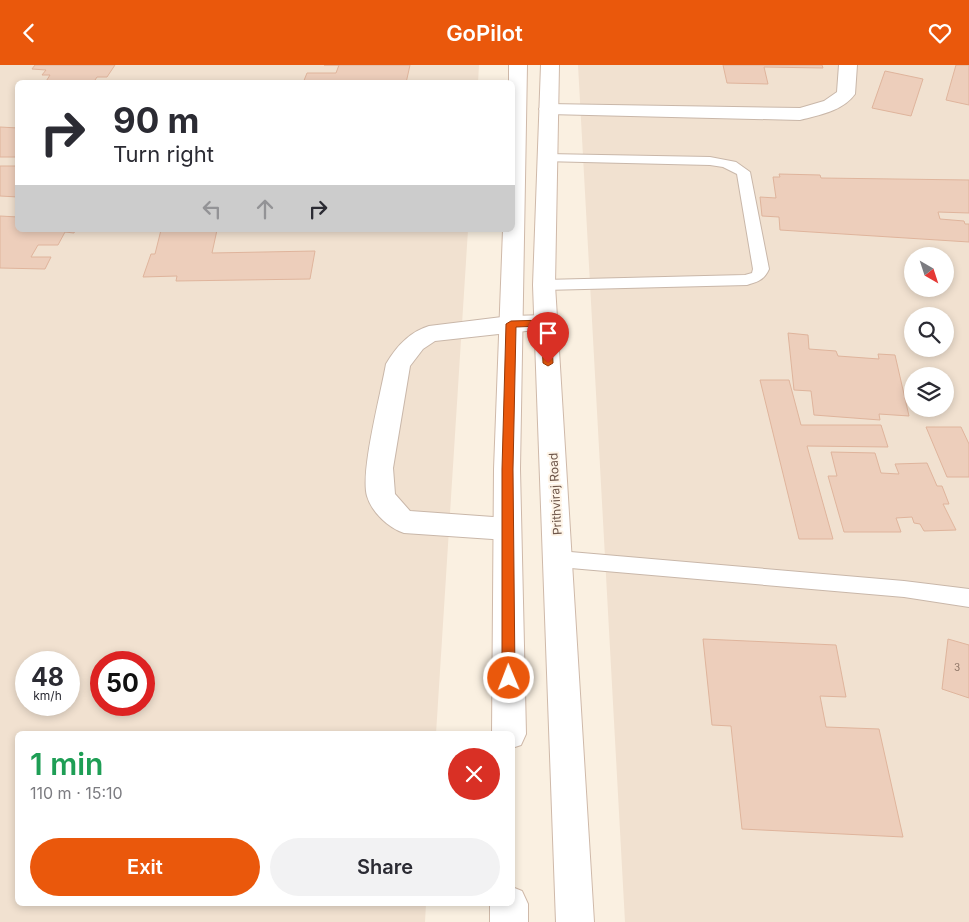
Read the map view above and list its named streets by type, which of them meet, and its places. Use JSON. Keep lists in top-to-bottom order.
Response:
{
  "streets": {
    "main road": ["Prithviraj Road"]
  },
  "house_numbers": ["3"],
  "north": "bottom right",
  "page": {
    "header": "GoPilot",
    "turn": ["90 m", "Turn right"],
    "speed": "48 km/h",
    "limit": "50",
    "heading": ["1 min", "110 m · 15:10"],
    "buttons": ["Exit", "Share"]
  }
}
